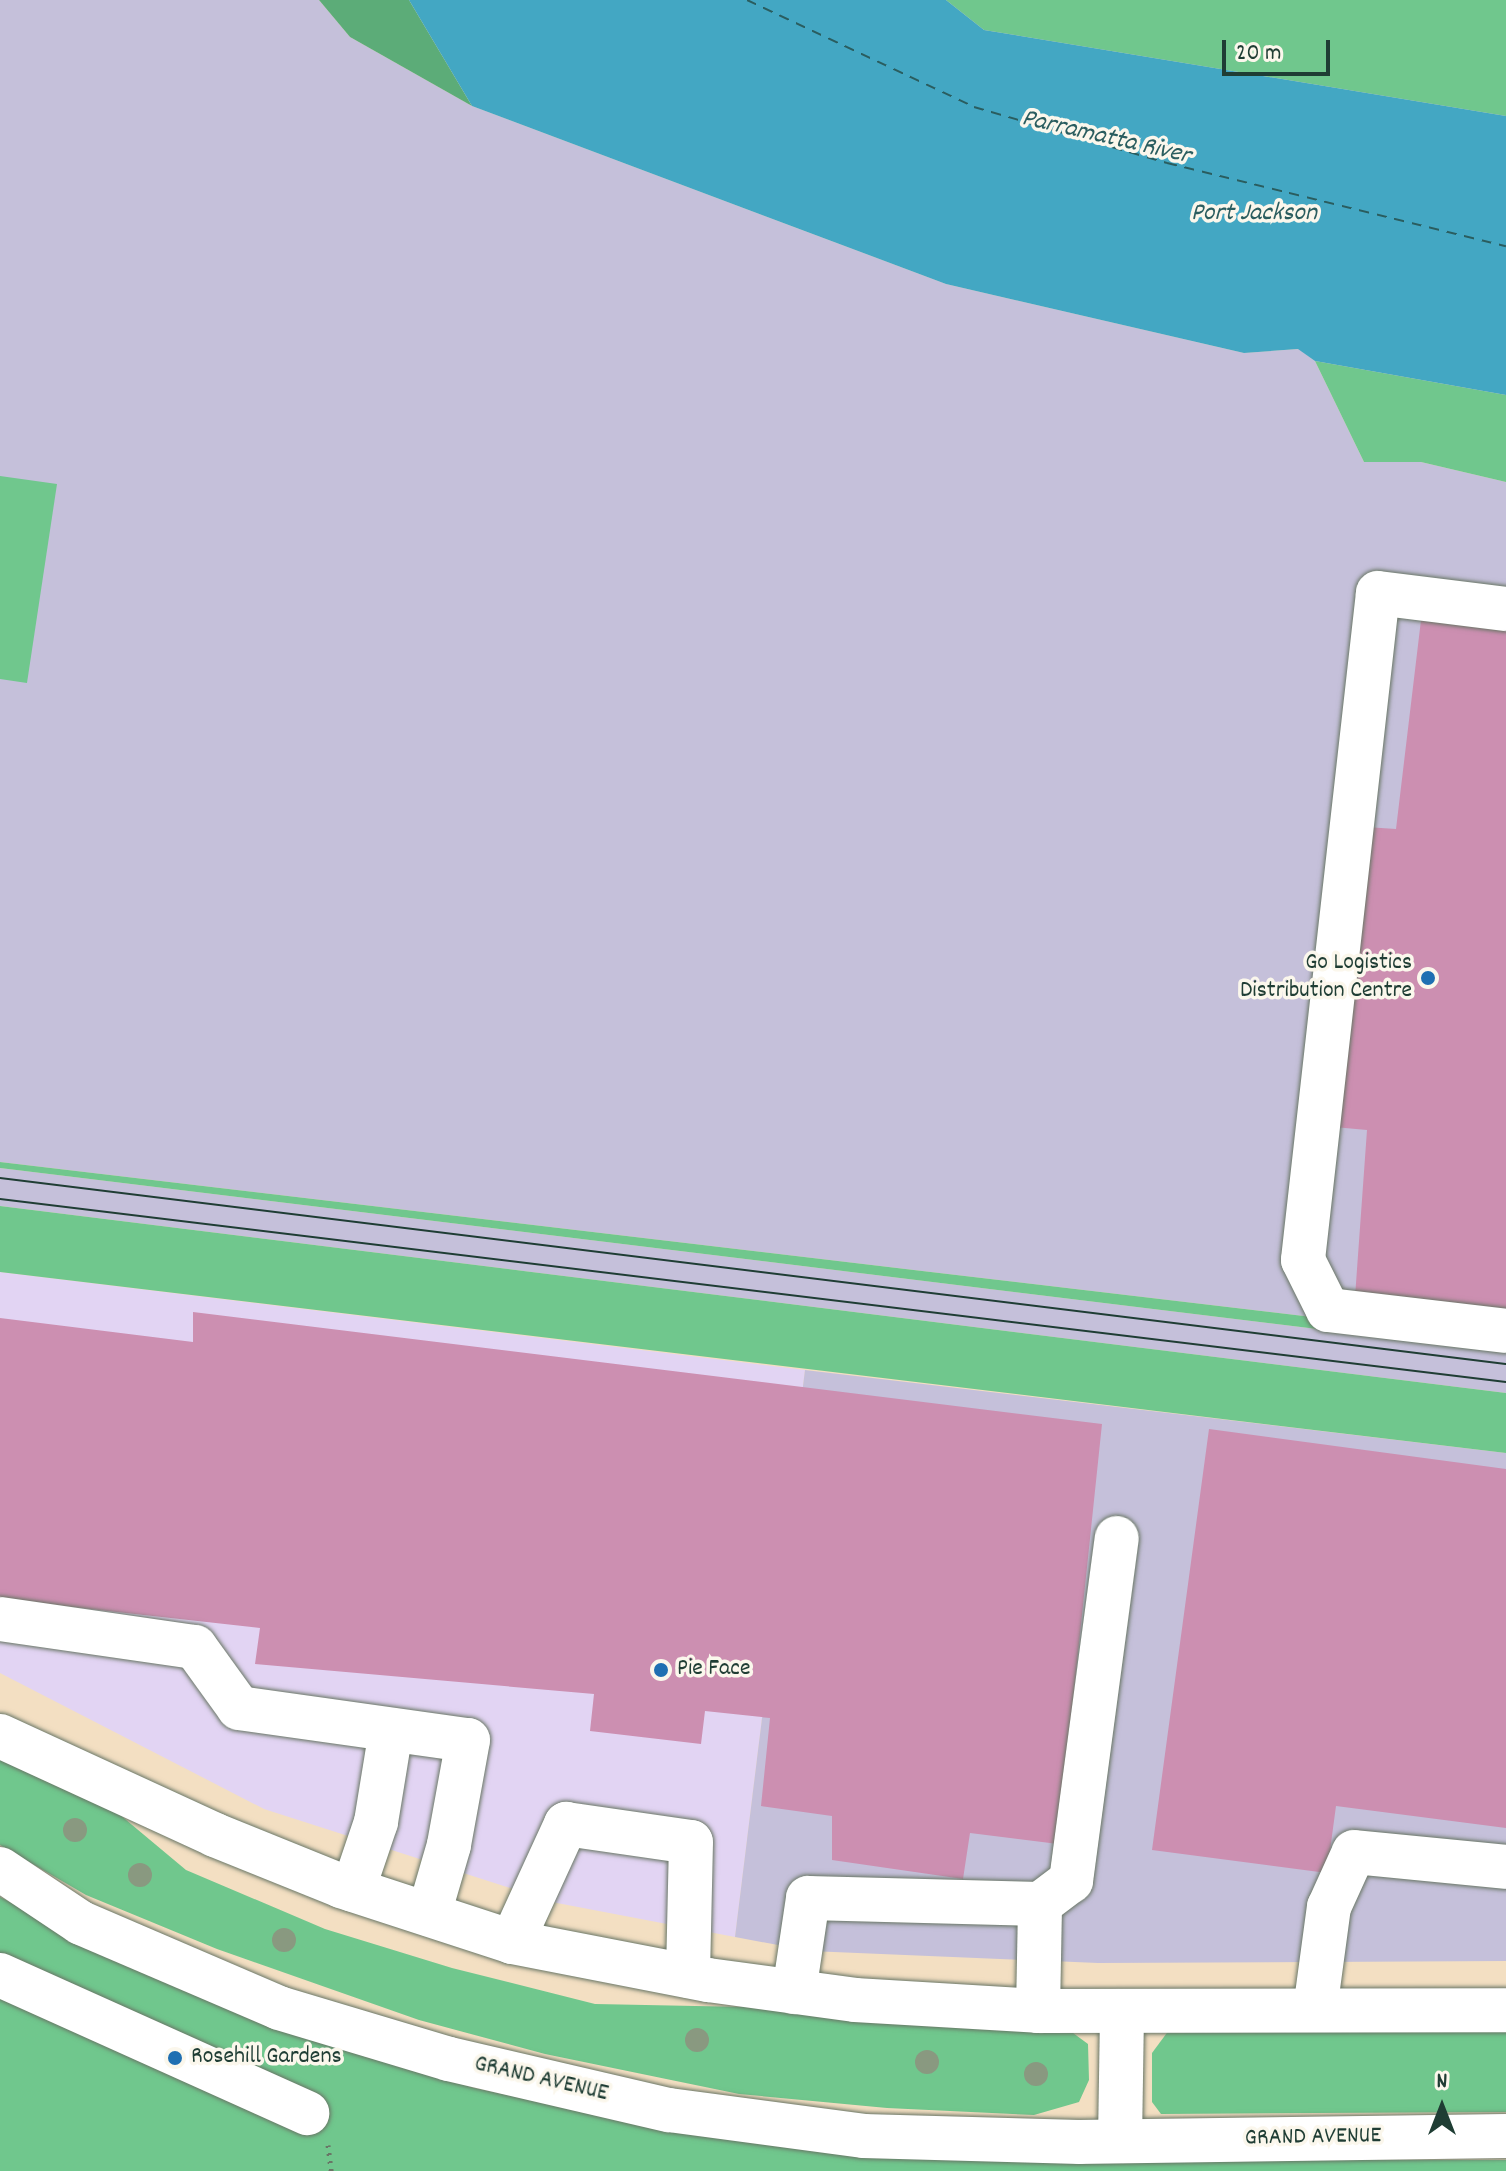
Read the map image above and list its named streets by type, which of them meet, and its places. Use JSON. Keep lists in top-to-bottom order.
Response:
{
  "streets": {
    "street": ["GRAND AVENUE"]
  },
  "water": ["Parramatta River", "Port Jackson"],
  "places": ["Go Logistics Distribution Centre", "Pie Face", "Rosehill Gardens"],
  "scale_bar": "20 m",
  "north": "top"
}
